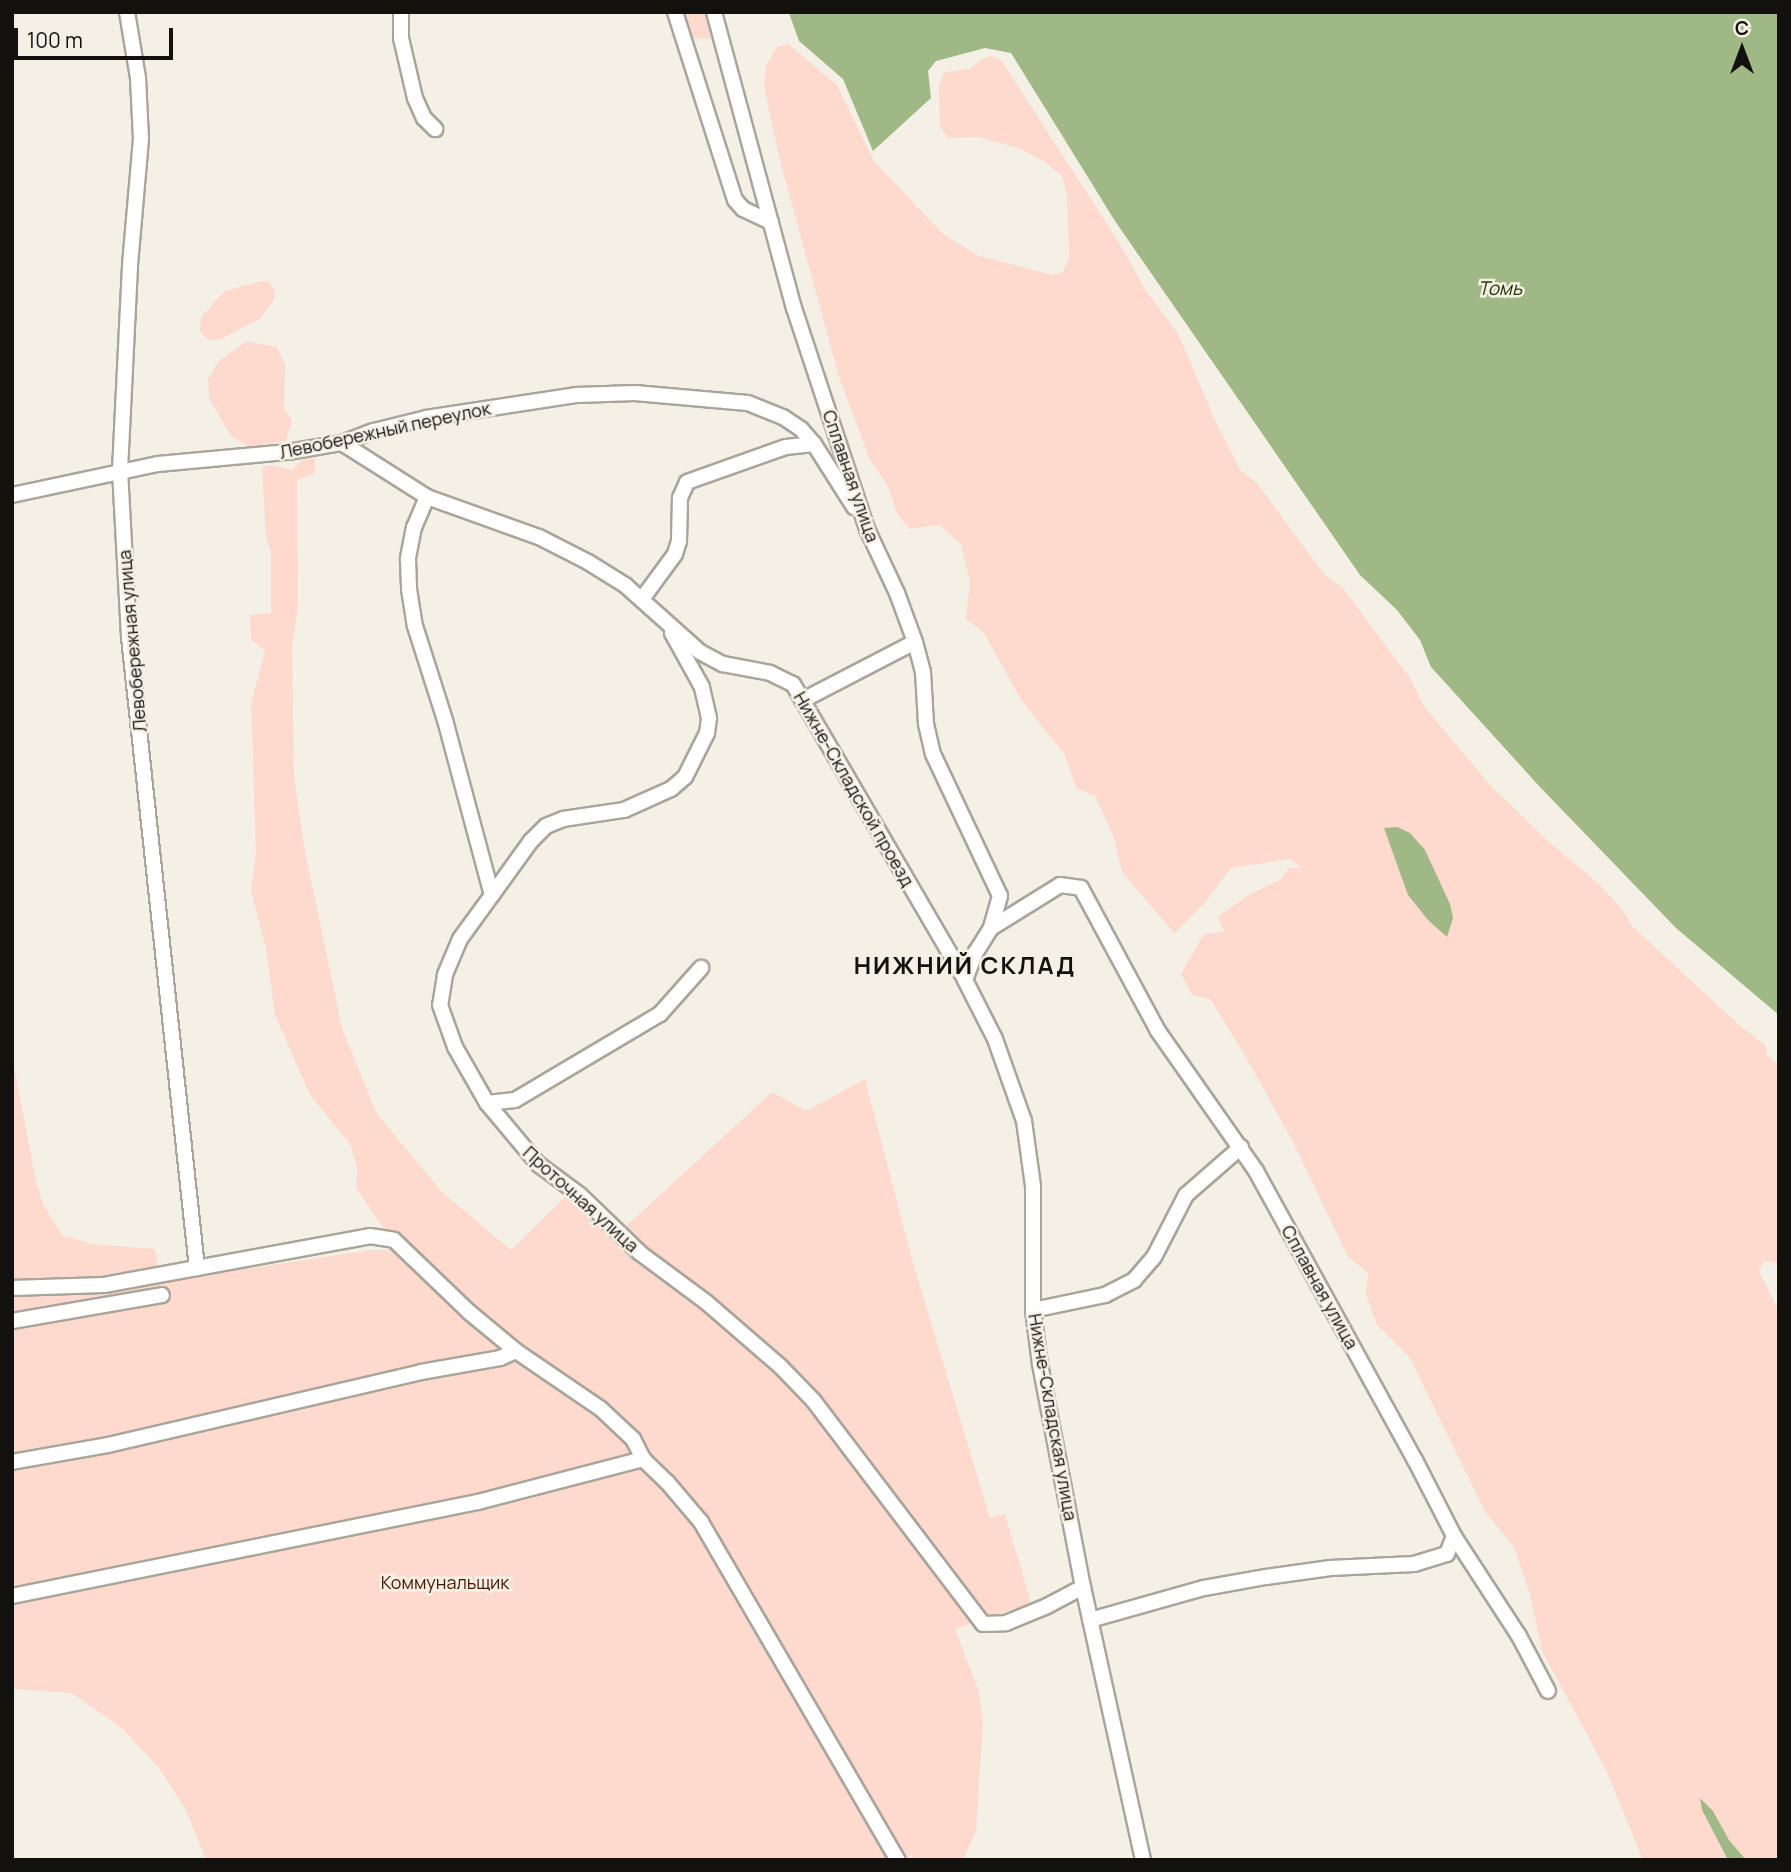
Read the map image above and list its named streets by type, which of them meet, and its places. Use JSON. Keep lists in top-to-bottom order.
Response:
{
  "streets": {
    "street": [
      "Левобережный переулок",
      "Сплавная улица",
      "Левобережная улица",
      "Нижне-Складской проезд",
      "Проточная улица",
      "Нижне-Складская улица"
    ]
  },
  "crossings": [
    ["Левобережный переулок", "Сплавная улица"],
    ["Левобережный переулок", "Левобережная улица"],
    ["Левобережный переулок", "Нижне-Складской проезд"],
    ["Нижне-Складской проезд", "Проточная улица"],
    ["Нижне-Складской проезд", "Нижне-Складская улица"],
    ["Проточная улица", "Нижне-Складская улица"]
  ],
  "districts": ["НИЖНИЙ СКЛАД"],
  "water": ["Томь"],
  "parks": ["Коммунальщик"],
  "scale_bar": "100 m",
  "north": "top"
}
